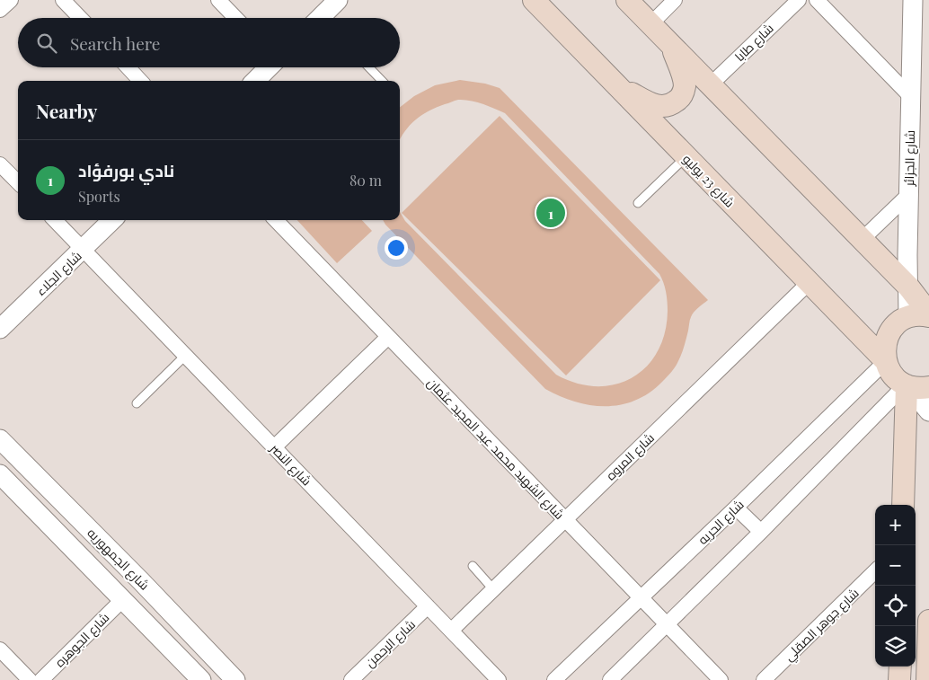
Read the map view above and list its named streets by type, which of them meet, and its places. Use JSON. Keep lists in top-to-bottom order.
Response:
{
  "streets": {
    "main road": ["شارع 23 يوليو"],
    "street": [
      "شارع طابا",
      "شارع الجزائر",
      "شارع الجلاء",
      "شارع الشهيد محمد عبد المجيد عثمان",
      "شارع المروه",
      "شارع النصر",
      "شارع الحريه",
      "شارع الجمهوريه",
      "شارع جوهر الصقلي",
      "شارع الجوهره",
      "شارع الرحمن"
    ]
  },
  "crossings": [
    ["شارع 23 يوليو", "شارع المروه"],
    ["شارع 23 يوليو", "شارع الحريه"],
    ["شارع الجلاء", "شارع النصر"],
    ["شارع الشهيد محمد عبد المجيد عثمان", "شارع المروه"],
    ["شارع الشهيد محمد عبد المجيد عثمان", "شارع الحريه"],
    ["شارع المروه", "شارع النصر"],
    ["شارع النصر", "شارع الرحمن"],
    ["شارع الجمهوريه", "شارع الجوهره"]
  ],
  "page": {
    "search": "Search here",
    "heading": "Nearby",
    "list": [
      {
        "mark": "1",
        "name": "نادي بورفؤاد",
        "note": "Sports",
        "value": "80 m"
      }
    ],
    "pins": "1",
    "map_buttons": ["+", "−"]
  }
}
